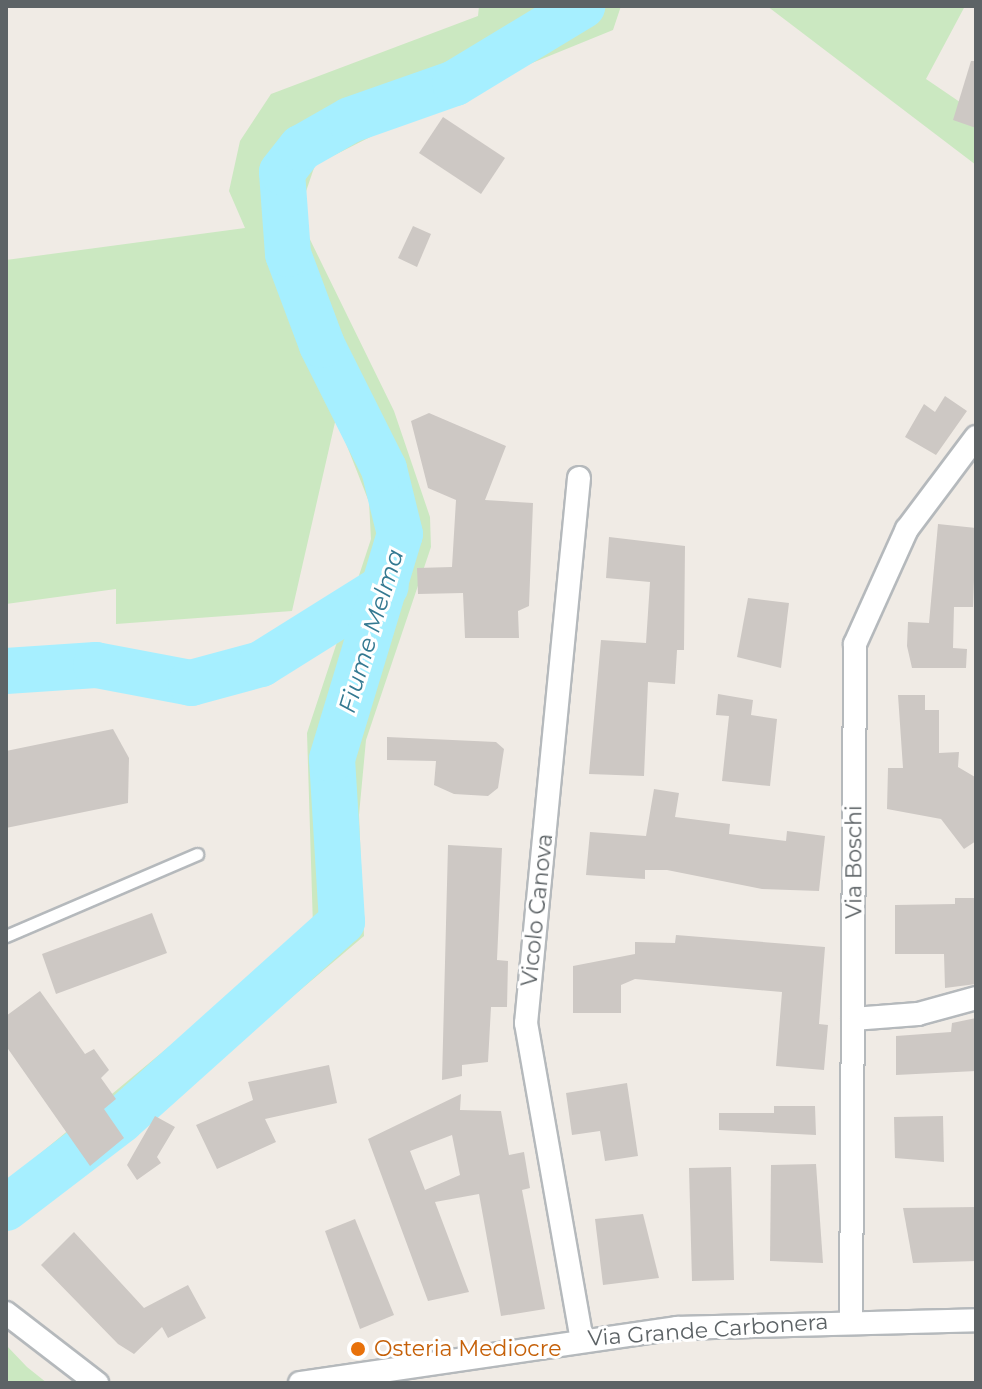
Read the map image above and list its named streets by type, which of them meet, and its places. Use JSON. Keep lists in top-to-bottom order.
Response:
{
  "streets": {
    "street": ["Via Boschi", "Vicolo Canova", "Via Grande Carbonera"]
  },
  "crossings": [
    ["Via Boschi", "Via Grande Carbonera"],
    ["Vicolo Canova", "Via Grande Carbonera"]
  ],
  "water": ["Fiume Melma"],
  "places": ["Osteria Mediocre"]
}
